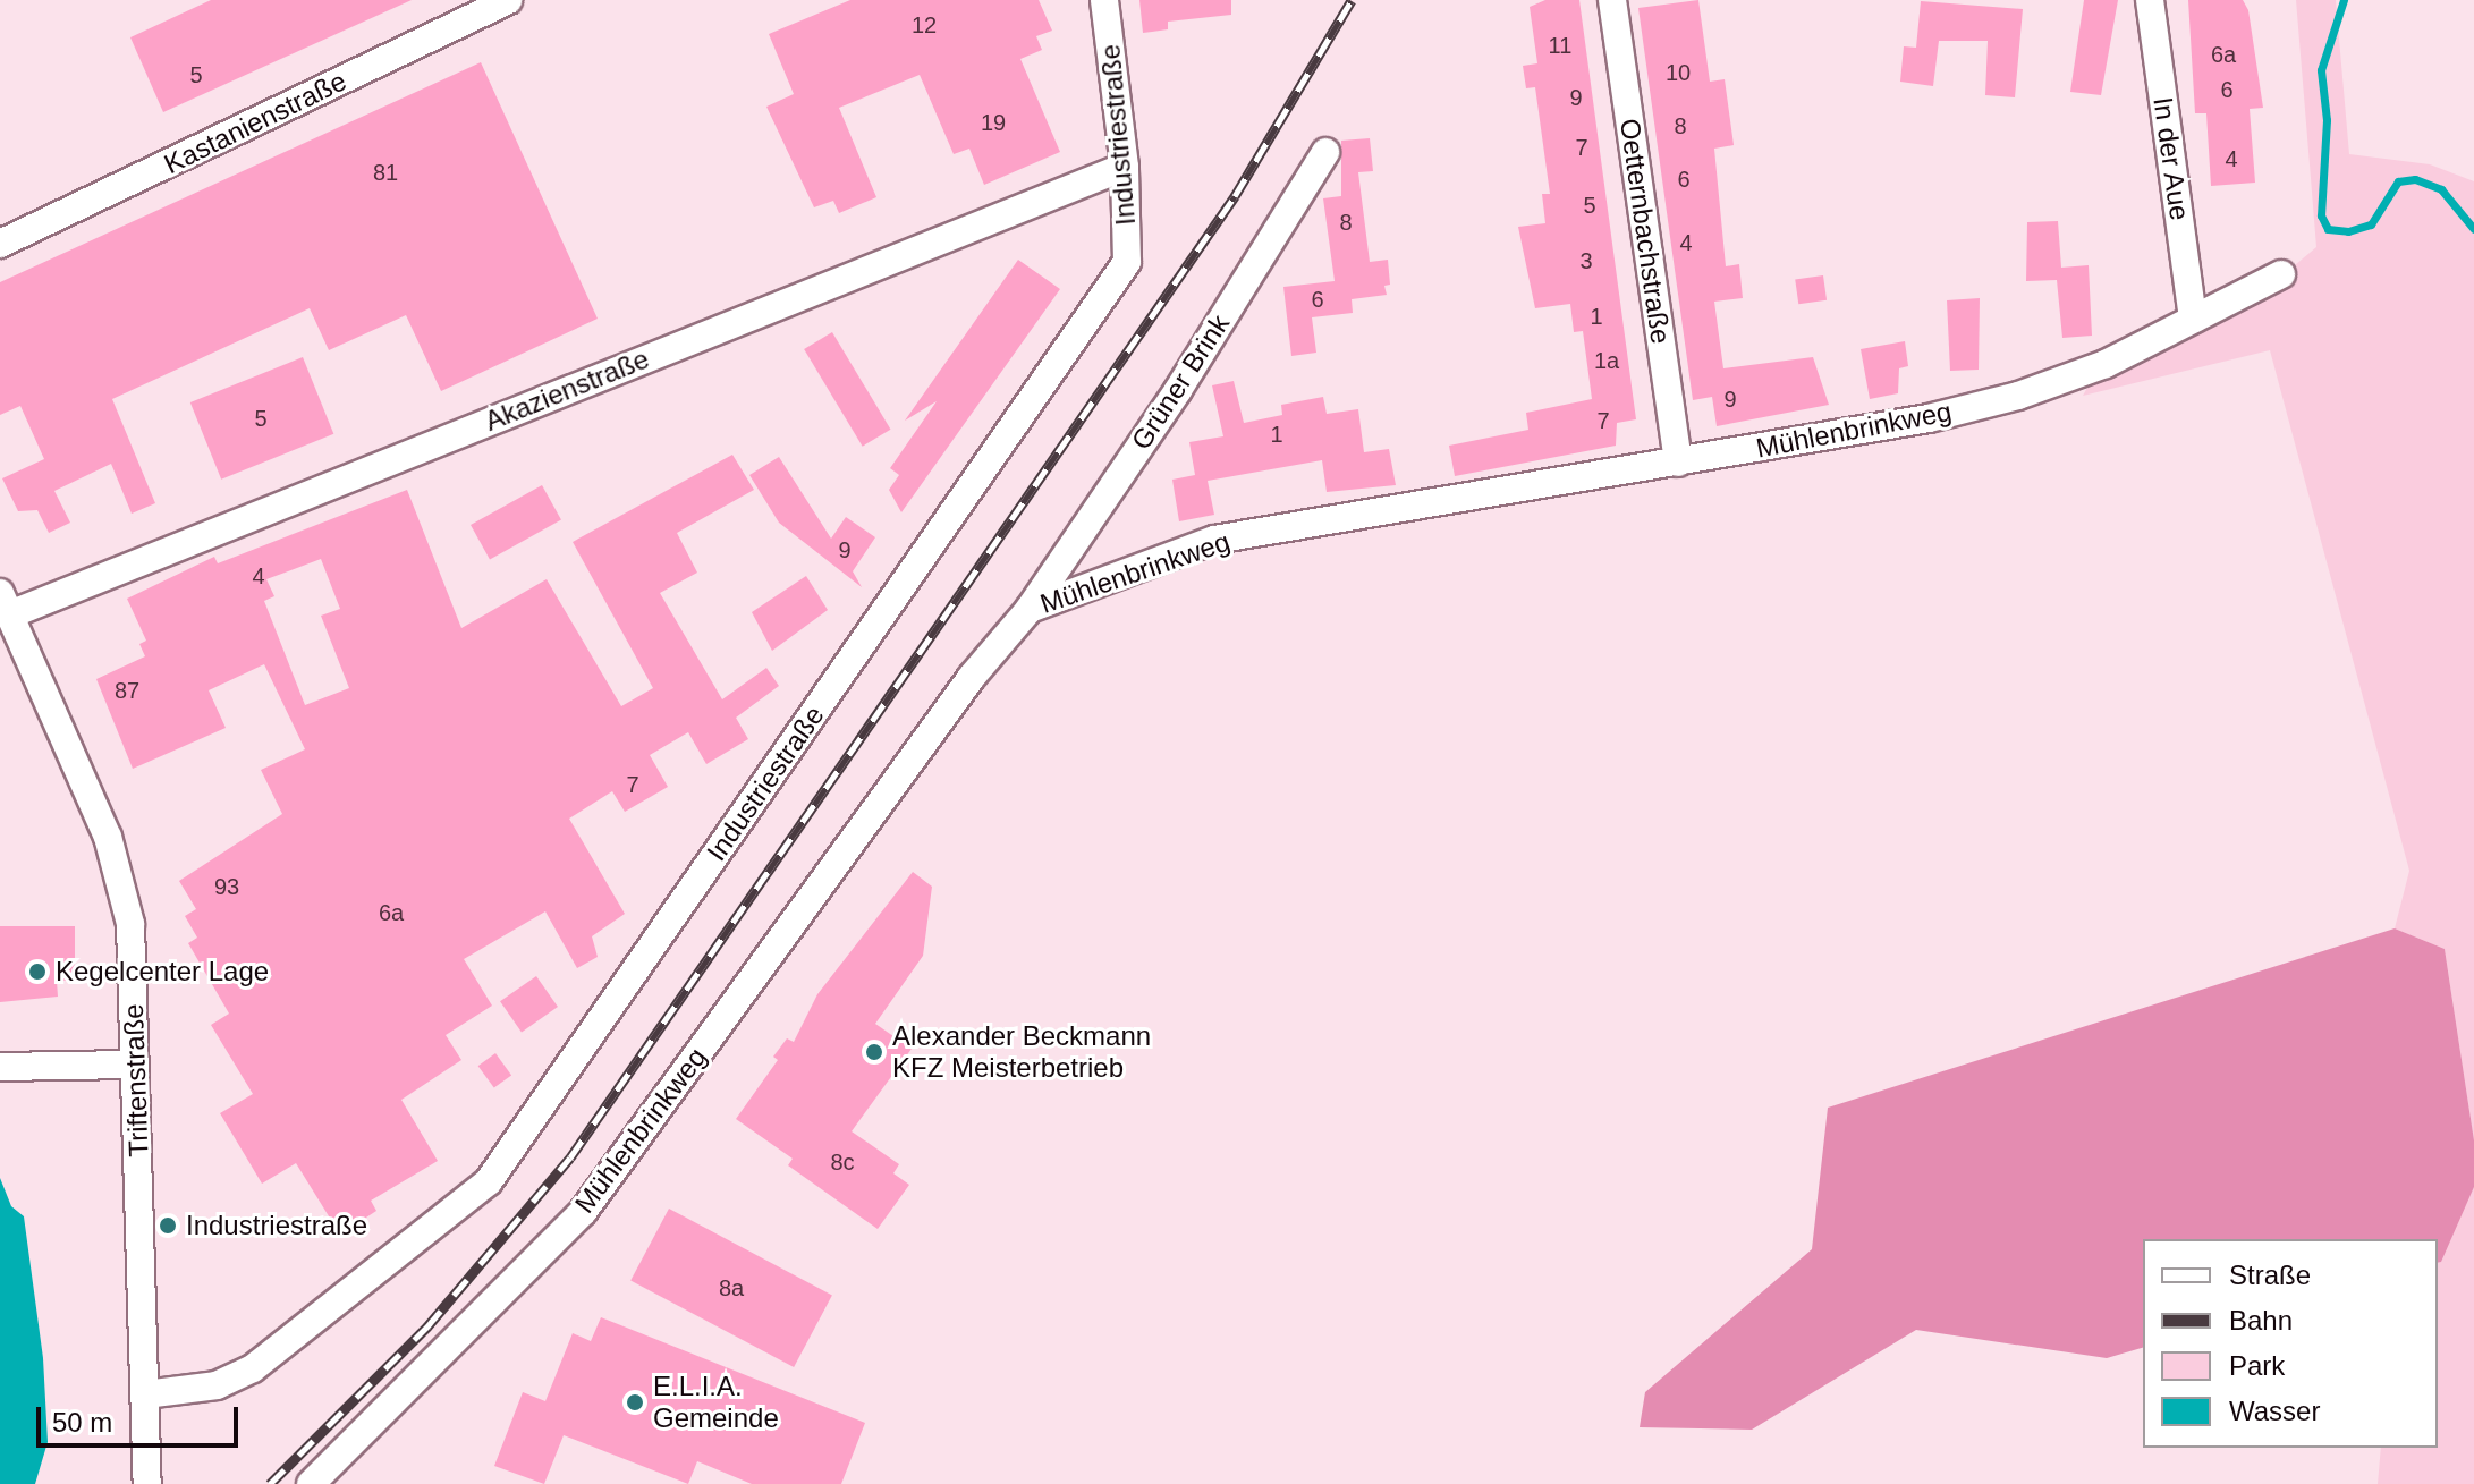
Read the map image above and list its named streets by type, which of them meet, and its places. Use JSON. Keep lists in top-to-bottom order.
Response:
{
  "streets": {
    "street": [
      "Kastanienstraße",
      "Industriestraße",
      "In der Aue",
      "Oetternbachstraße",
      "Grüner Brink",
      "Akazienstraße",
      "Mühlenbrinkweg",
      "Triftenstraße"
    ]
  },
  "crossings": [
    ["Industriestraße", "Akazienstraße"],
    ["Industriestraße", "Triftenstraße"],
    ["In der Aue", "Mühlenbrinkweg"],
    ["Oetternbachstraße", "Mühlenbrinkweg"],
    ["Grüner Brink", "Mühlenbrinkweg"],
    ["Akazienstraße", "Triftenstraße"]
  ],
  "places": [
    "Kegelcenter Lage",
    "Alexander Beckmann KFZ Meisterbetrieb",
    "Industriestraße",
    "E.L.I.A. Gemeinde"
  ],
  "house_numbers": [
    "12",
    "11",
    "6a",
    "10",
    "5",
    "6",
    "9",
    "19",
    "8",
    "7",
    "4",
    "81",
    "6",
    "5",
    "8",
    "4",
    "3",
    "6",
    "1",
    "1a",
    "9",
    "5",
    "7",
    "1",
    "9",
    "4",
    "87",
    "7",
    "93",
    "6a",
    "8c",
    "8a"
  ],
  "legend": [
    "Straße",
    "Bahn",
    "Park",
    "Wasser"
  ],
  "scale_bar": "50 m"
}
